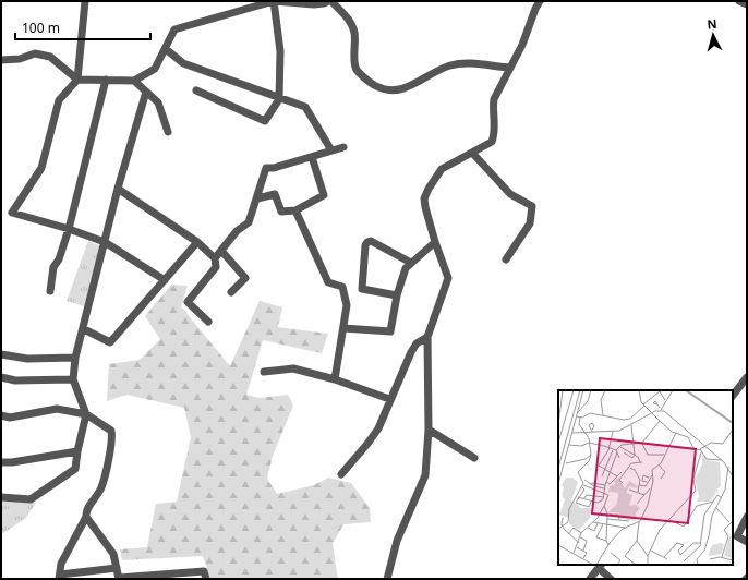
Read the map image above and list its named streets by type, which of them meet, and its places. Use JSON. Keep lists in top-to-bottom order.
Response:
{
  "scale_bar": "100 m",
  "north": "top"
}
